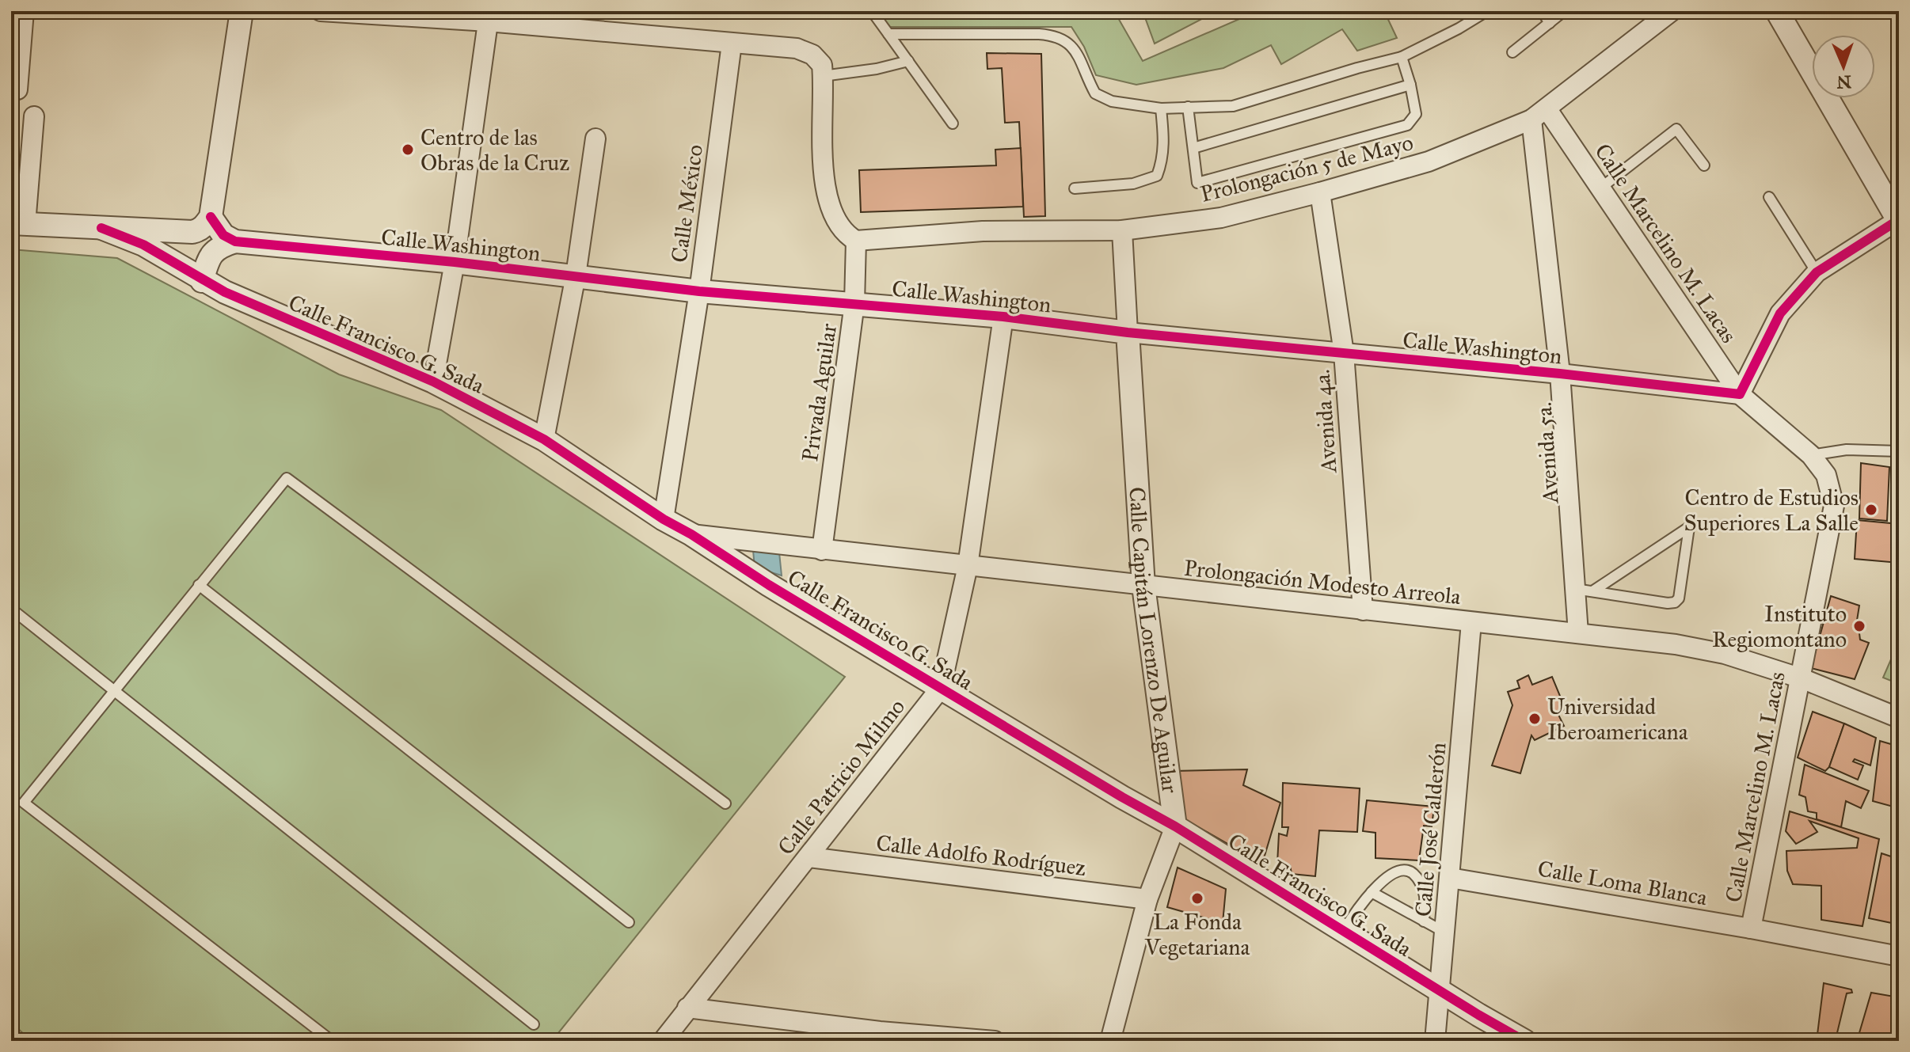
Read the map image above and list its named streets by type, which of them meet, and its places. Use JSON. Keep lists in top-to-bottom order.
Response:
{
  "streets": {
    "street": [
      "Prolongación 5 de Mayo",
      "Calle México",
      "Calle Marcelino M. Lacas",
      "Calle Washington",
      "Calle Francisco G. Sada",
      "Privada Aguilar",
      "Avenida 4a.",
      "Avenida 5a.",
      "Prolongación Modesto Arreola",
      "Calle Capitán Lorenzo De Aguilar",
      "Calle Patricio Milmo",
      "Calle José Calderón",
      "Calle Adolfo Rodríguez",
      "Calle Loma Blanca"
    ]
  },
  "crossings": [
    ["Prolongación 5 de Mayo", "Calle Marcelino M. Lacas"],
    ["Prolongación 5 de Mayo", "Privada Aguilar"],
    ["Prolongación 5 de Mayo", "Avenida 4a."],
    ["Prolongación 5 de Mayo", "Avenida 5a."],
    ["Prolongación 5 de Mayo", "Calle Capitán Lorenzo De Aguilar"],
    ["Calle México", "Calle Washington"],
    ["Calle México", "Calle Francisco G. Sada"],
    ["Calle Marcelino M. Lacas", "Calle Washington"],
    ["Calle Marcelino M. Lacas", "Avenida 5a."],
    ["Calle Marcelino M. Lacas", "Prolongación Modesto Arreola"],
    ["Calle Marcelino M. Lacas", "Calle Loma Blanca"],
    ["Calle Washington", "Privada Aguilar"],
    ["Calle Washington", "Avenida 4a."],
    ["Calle Washington", "Avenida 5a."],
    ["Calle Washington", "Calle Capitán Lorenzo De Aguilar"],
    ["Calle Washington", "Calle Patricio Milmo"],
    ["Calle Francisco G. Sada", "Prolongación Modesto Arreola"],
    ["Calle Francisco G. Sada", "Calle Capitán Lorenzo De Aguilar"],
    ["Calle Francisco G. Sada", "Calle Patricio Milmo"],
    ["Calle Francisco G. Sada", "Calle José Calderón"],
    ["Privada Aguilar", "Prolongación Modesto Arreola"],
    ["Avenida 4a.", "Prolongación Modesto Arreola"],
    ["Avenida 5a.", "Prolongación Modesto Arreola"],
    ["Prolongación Modesto Arreola", "Calle Capitán Lorenzo De Aguilar"],
    ["Prolongación Modesto Arreola", "Calle Patricio Milmo"],
    ["Prolongación Modesto Arreola", "Calle José Calderón"],
    ["Calle Capitán Lorenzo De Aguilar", "Calle Adolfo Rodríguez"],
    ["Calle Patricio Milmo", "Calle Adolfo Rodríguez"],
    ["Calle José Calderón", "Calle Loma Blanca"]
  ],
  "places": [
    "Centro de las Obras de la Cruz",
    "Centro de Estudios Superiores La Salle",
    "Instituto Regiomontano",
    "Universidad Iberoamericana",
    "La Fonda Vegetariana"
  ],
  "north": "bottom"
}
